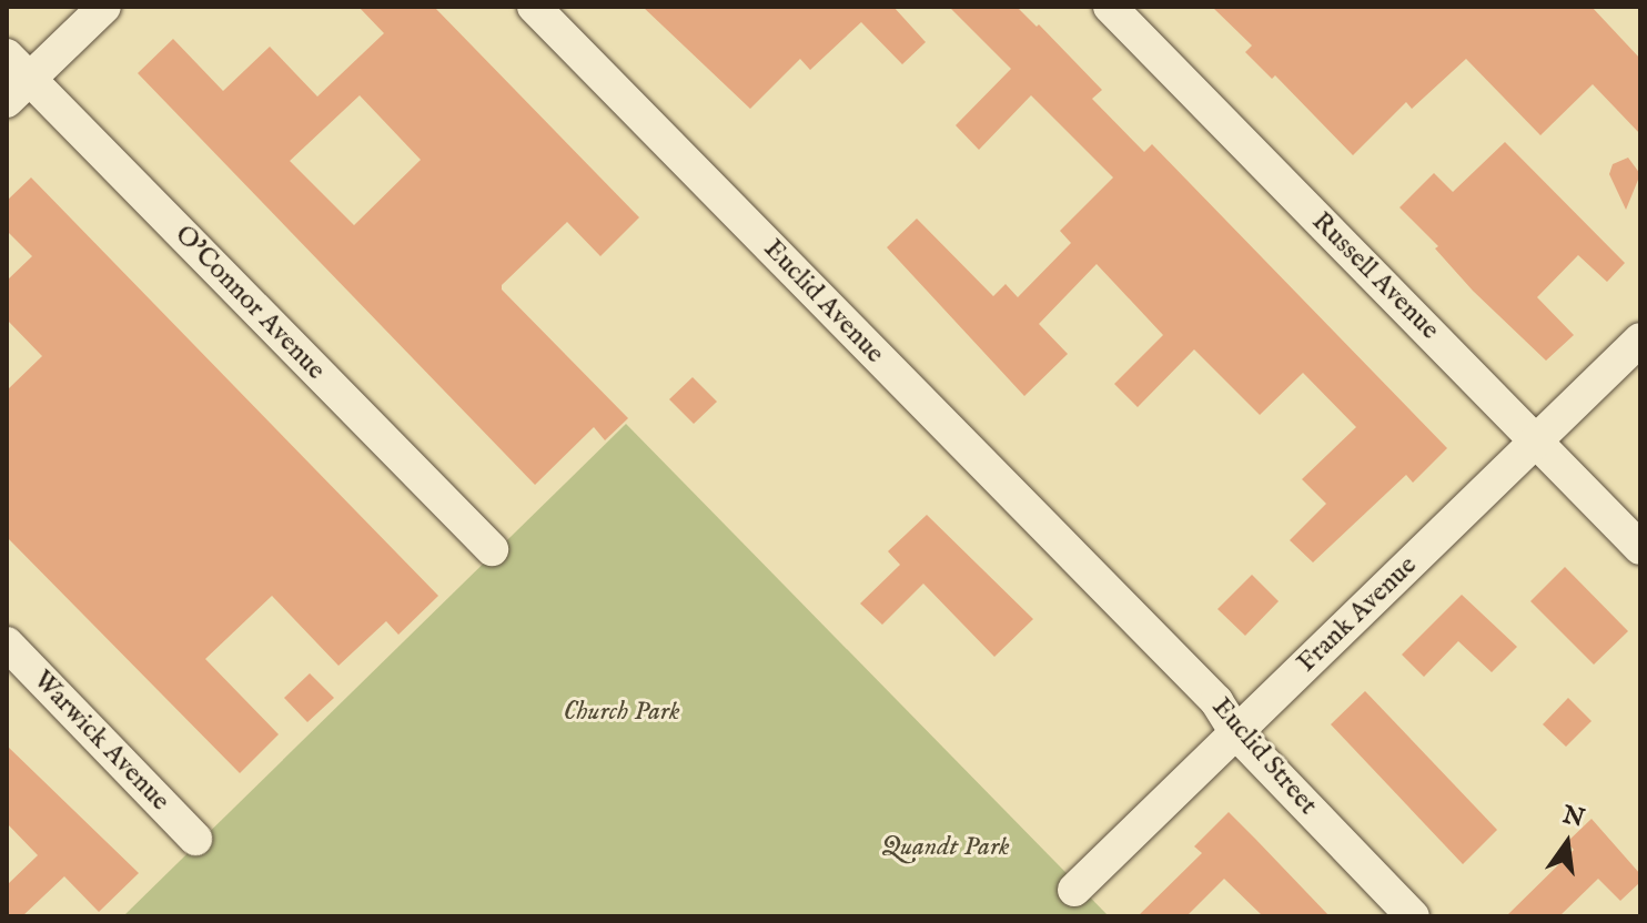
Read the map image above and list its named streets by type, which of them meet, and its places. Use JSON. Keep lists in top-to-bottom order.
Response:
{
  "streets": {
    "street": [
      "Russell Avenue",
      "Euclid Avenue",
      "O'Connor Avenue",
      "Frank Avenue",
      "Warwick Avenue",
      "Euclid Street"
    ]
  },
  "crossings": [
    ["Russell Avenue", "Frank Avenue"],
    ["Euclid Avenue", "Euclid Street"],
    ["Frank Avenue", "Euclid Street"]
  ],
  "parks": ["Church Park", "Quandt Park"],
  "north": "top"
}
